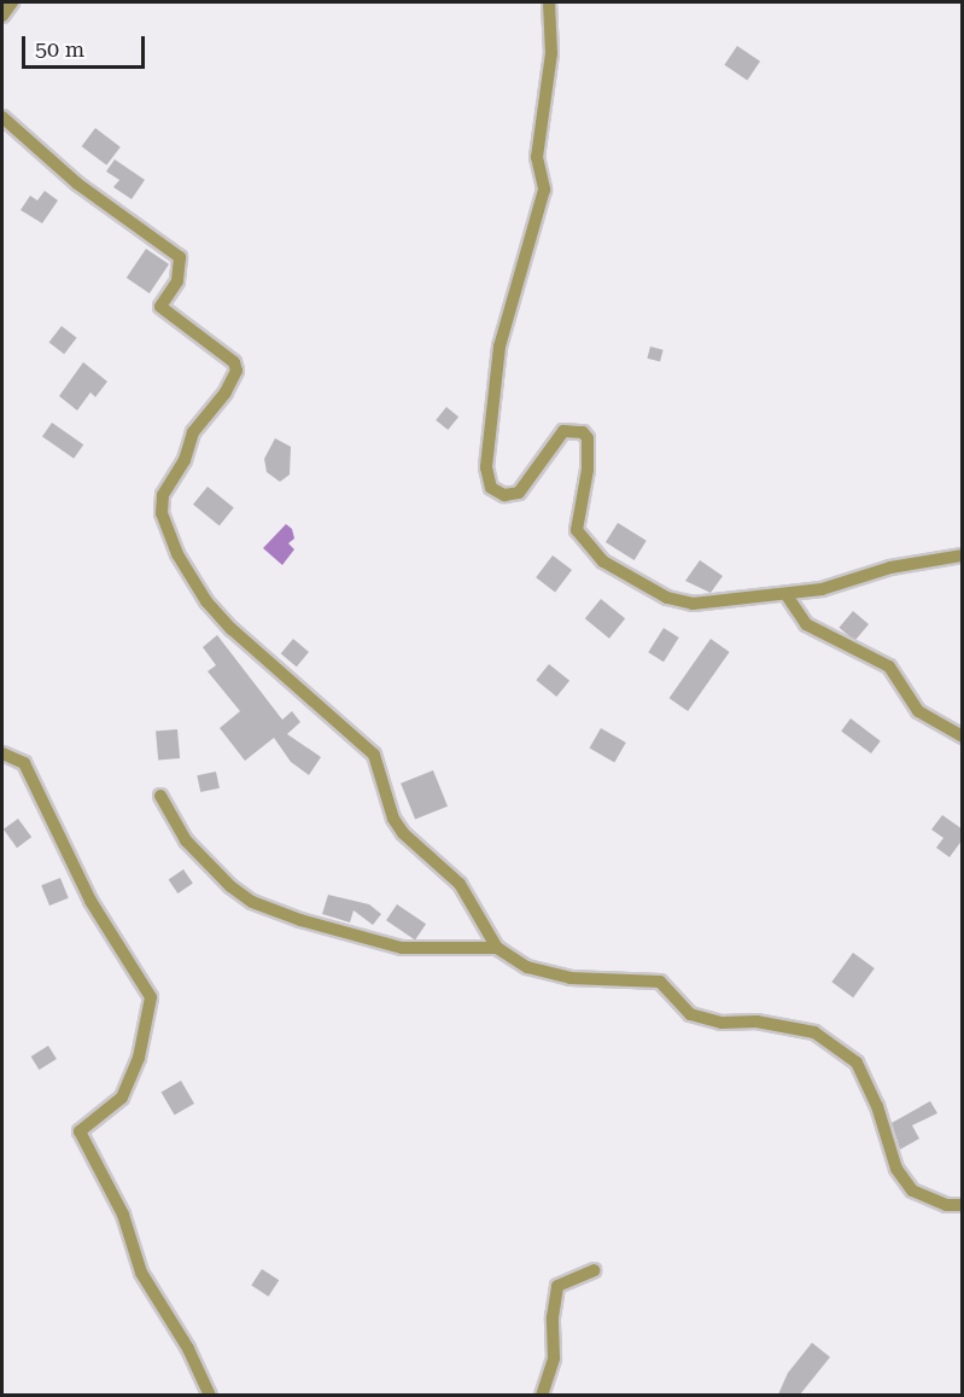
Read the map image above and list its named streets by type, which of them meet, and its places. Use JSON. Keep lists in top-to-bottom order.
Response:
{
  "scale_bar": "50 m"
}
